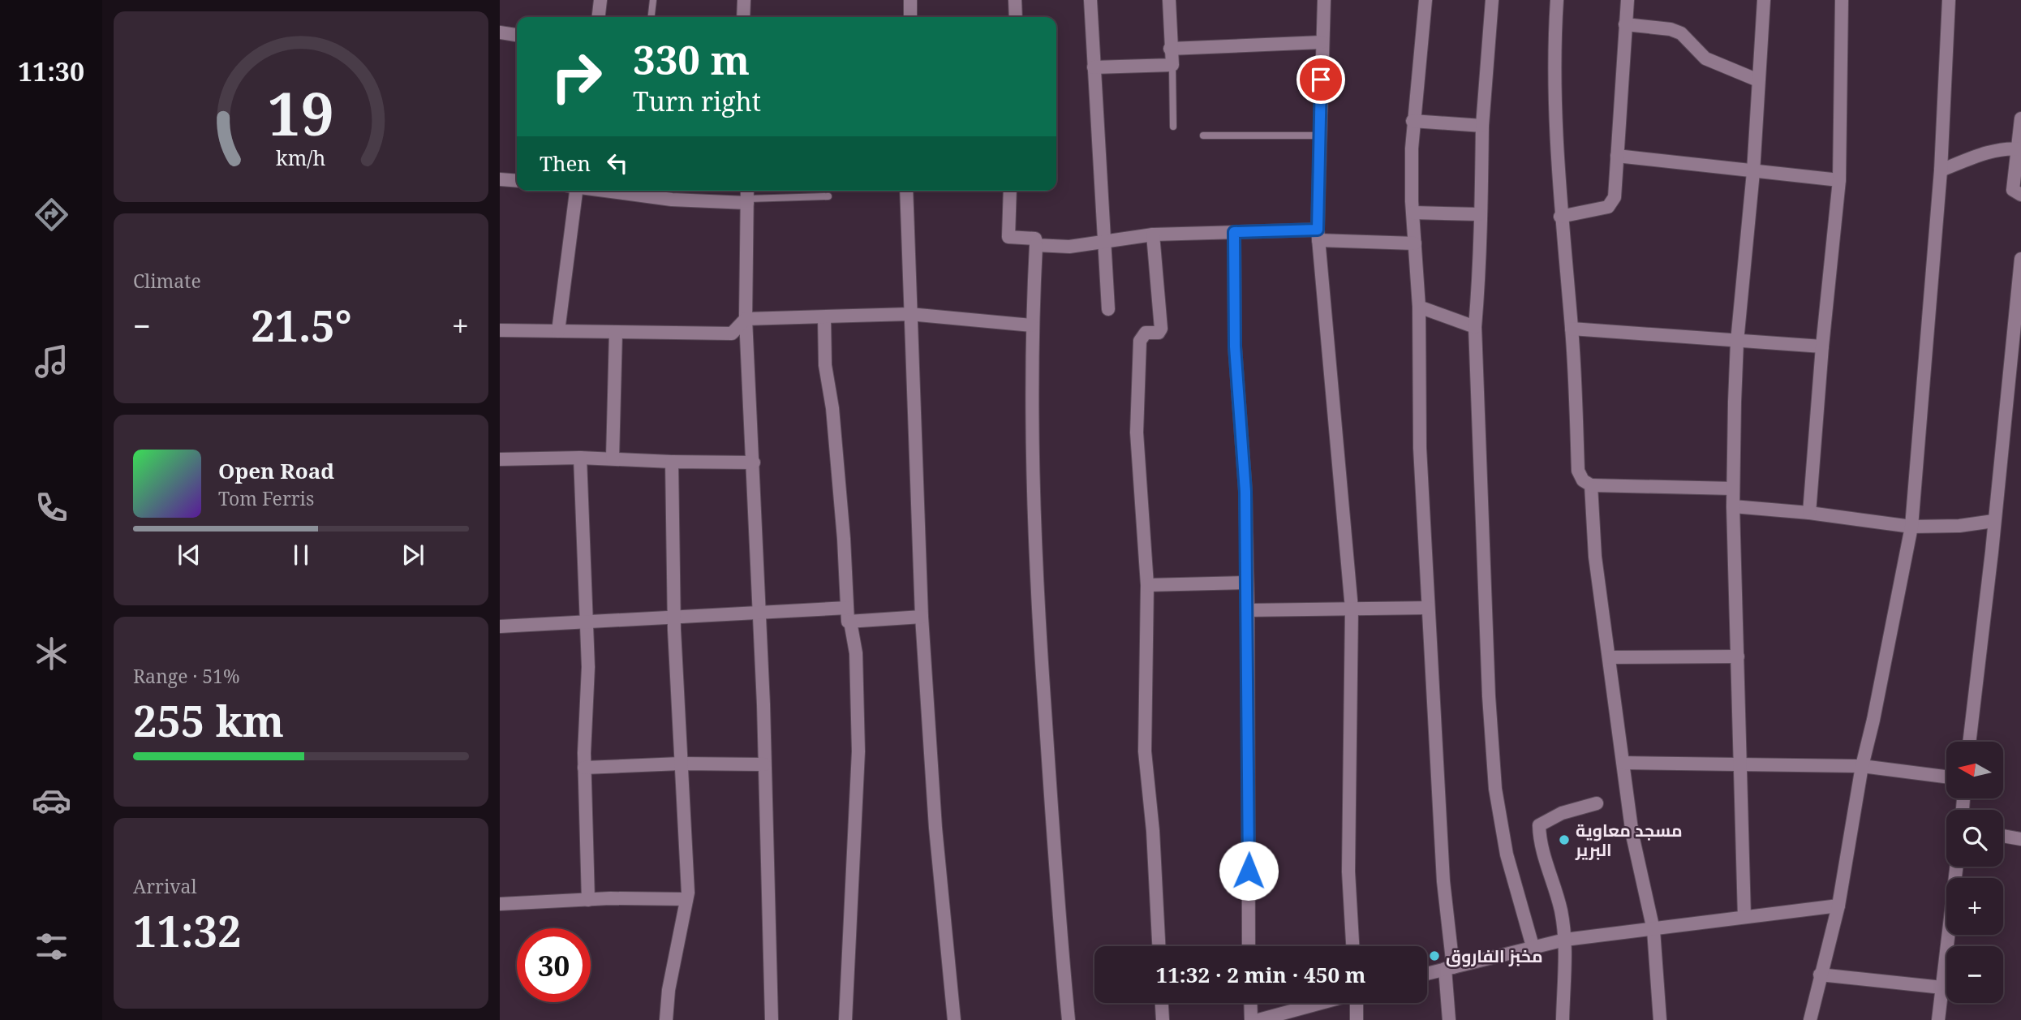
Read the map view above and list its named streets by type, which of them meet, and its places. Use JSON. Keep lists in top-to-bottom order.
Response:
{
  "places": ["مسجد معاوية البرير", "مخبز الفاروق"],
  "north": "left",
  "page": {
    "tabs": "11:30",
    "turn": ["330 m", "Turn right"],
    "then": "Then",
    "tile": [
      "Climate",
      ["Range · 51%", "255 km"],
      ["Arrival", "11:32"]
    ],
    "heat": ["−", "21.5°", "+"],
    "song": ["Open Road", "Tom Ferris"],
    "map_buttons": ["+", "−"],
    "limit": "30",
    "trip": "11:32 · 2 min · 450 m",
    "gauge": ["19", "km/h"]
  }
}
